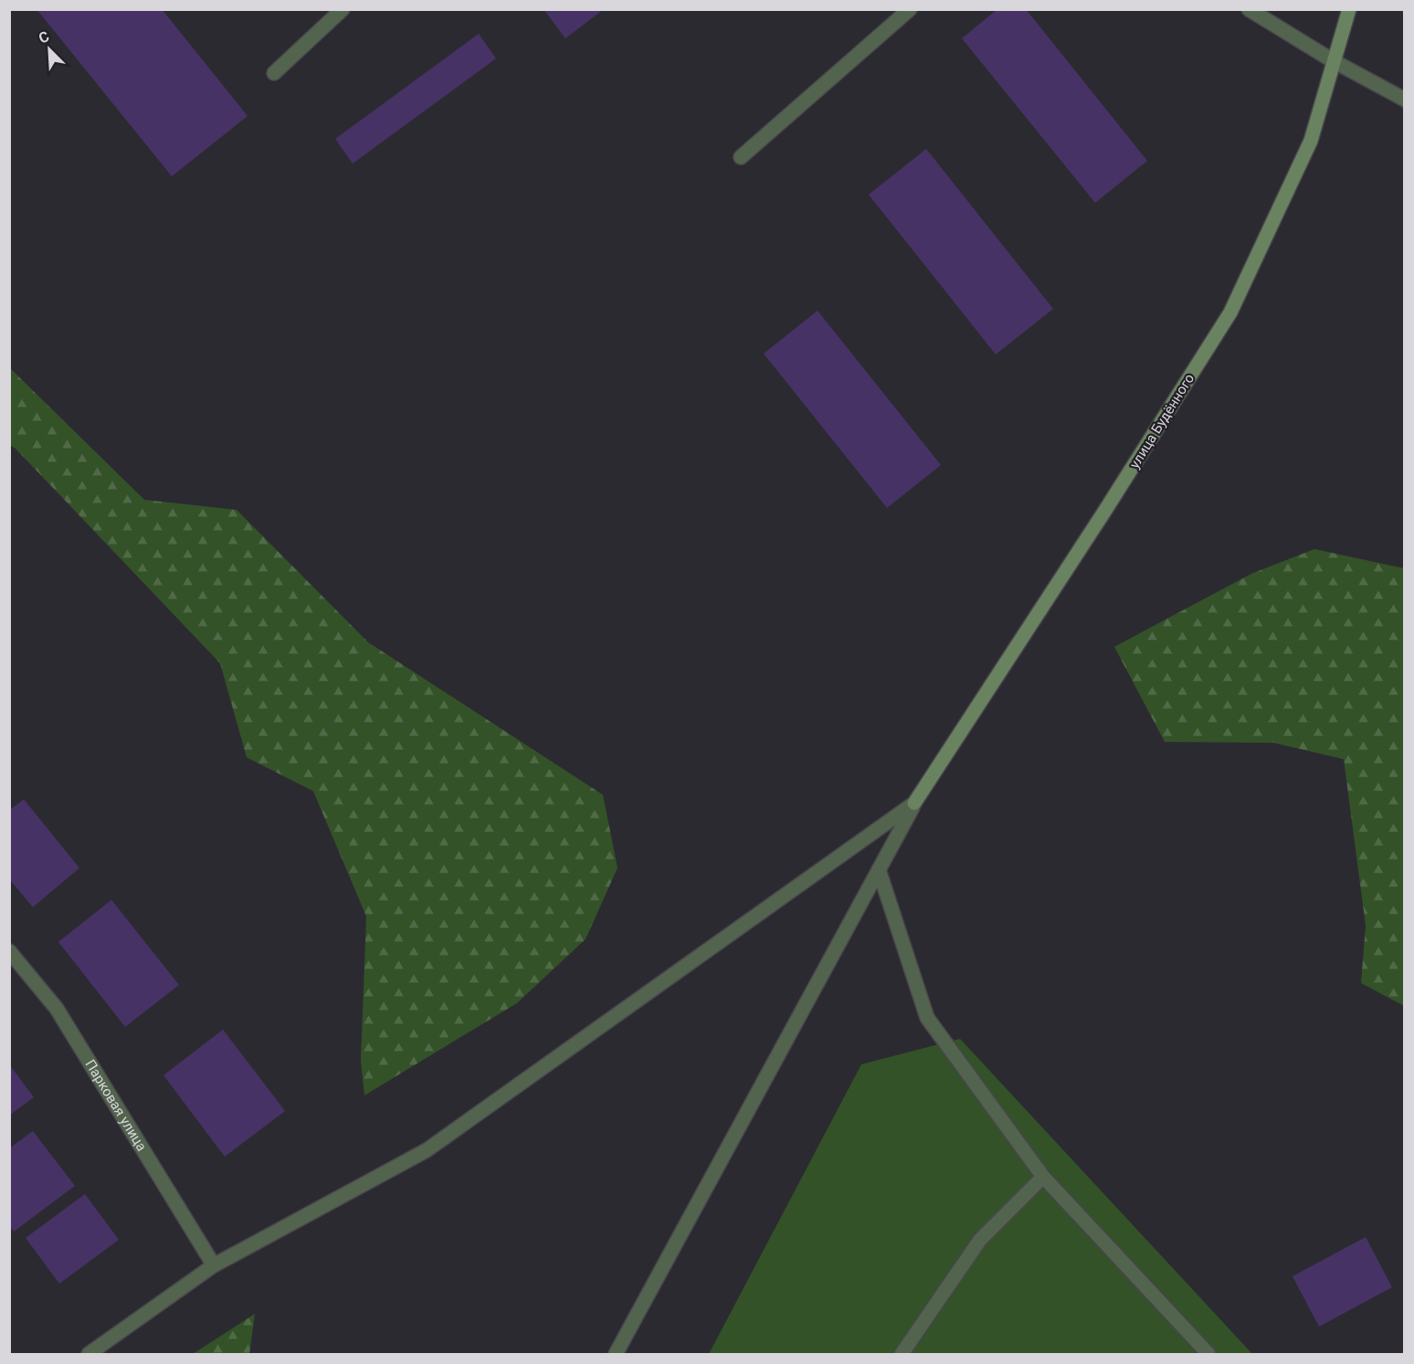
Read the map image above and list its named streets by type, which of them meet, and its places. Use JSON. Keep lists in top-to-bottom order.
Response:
{
  "streets": {
    "street": ["улица Будённого", "Парковая улица"]
  },
  "north": "top left"
}
